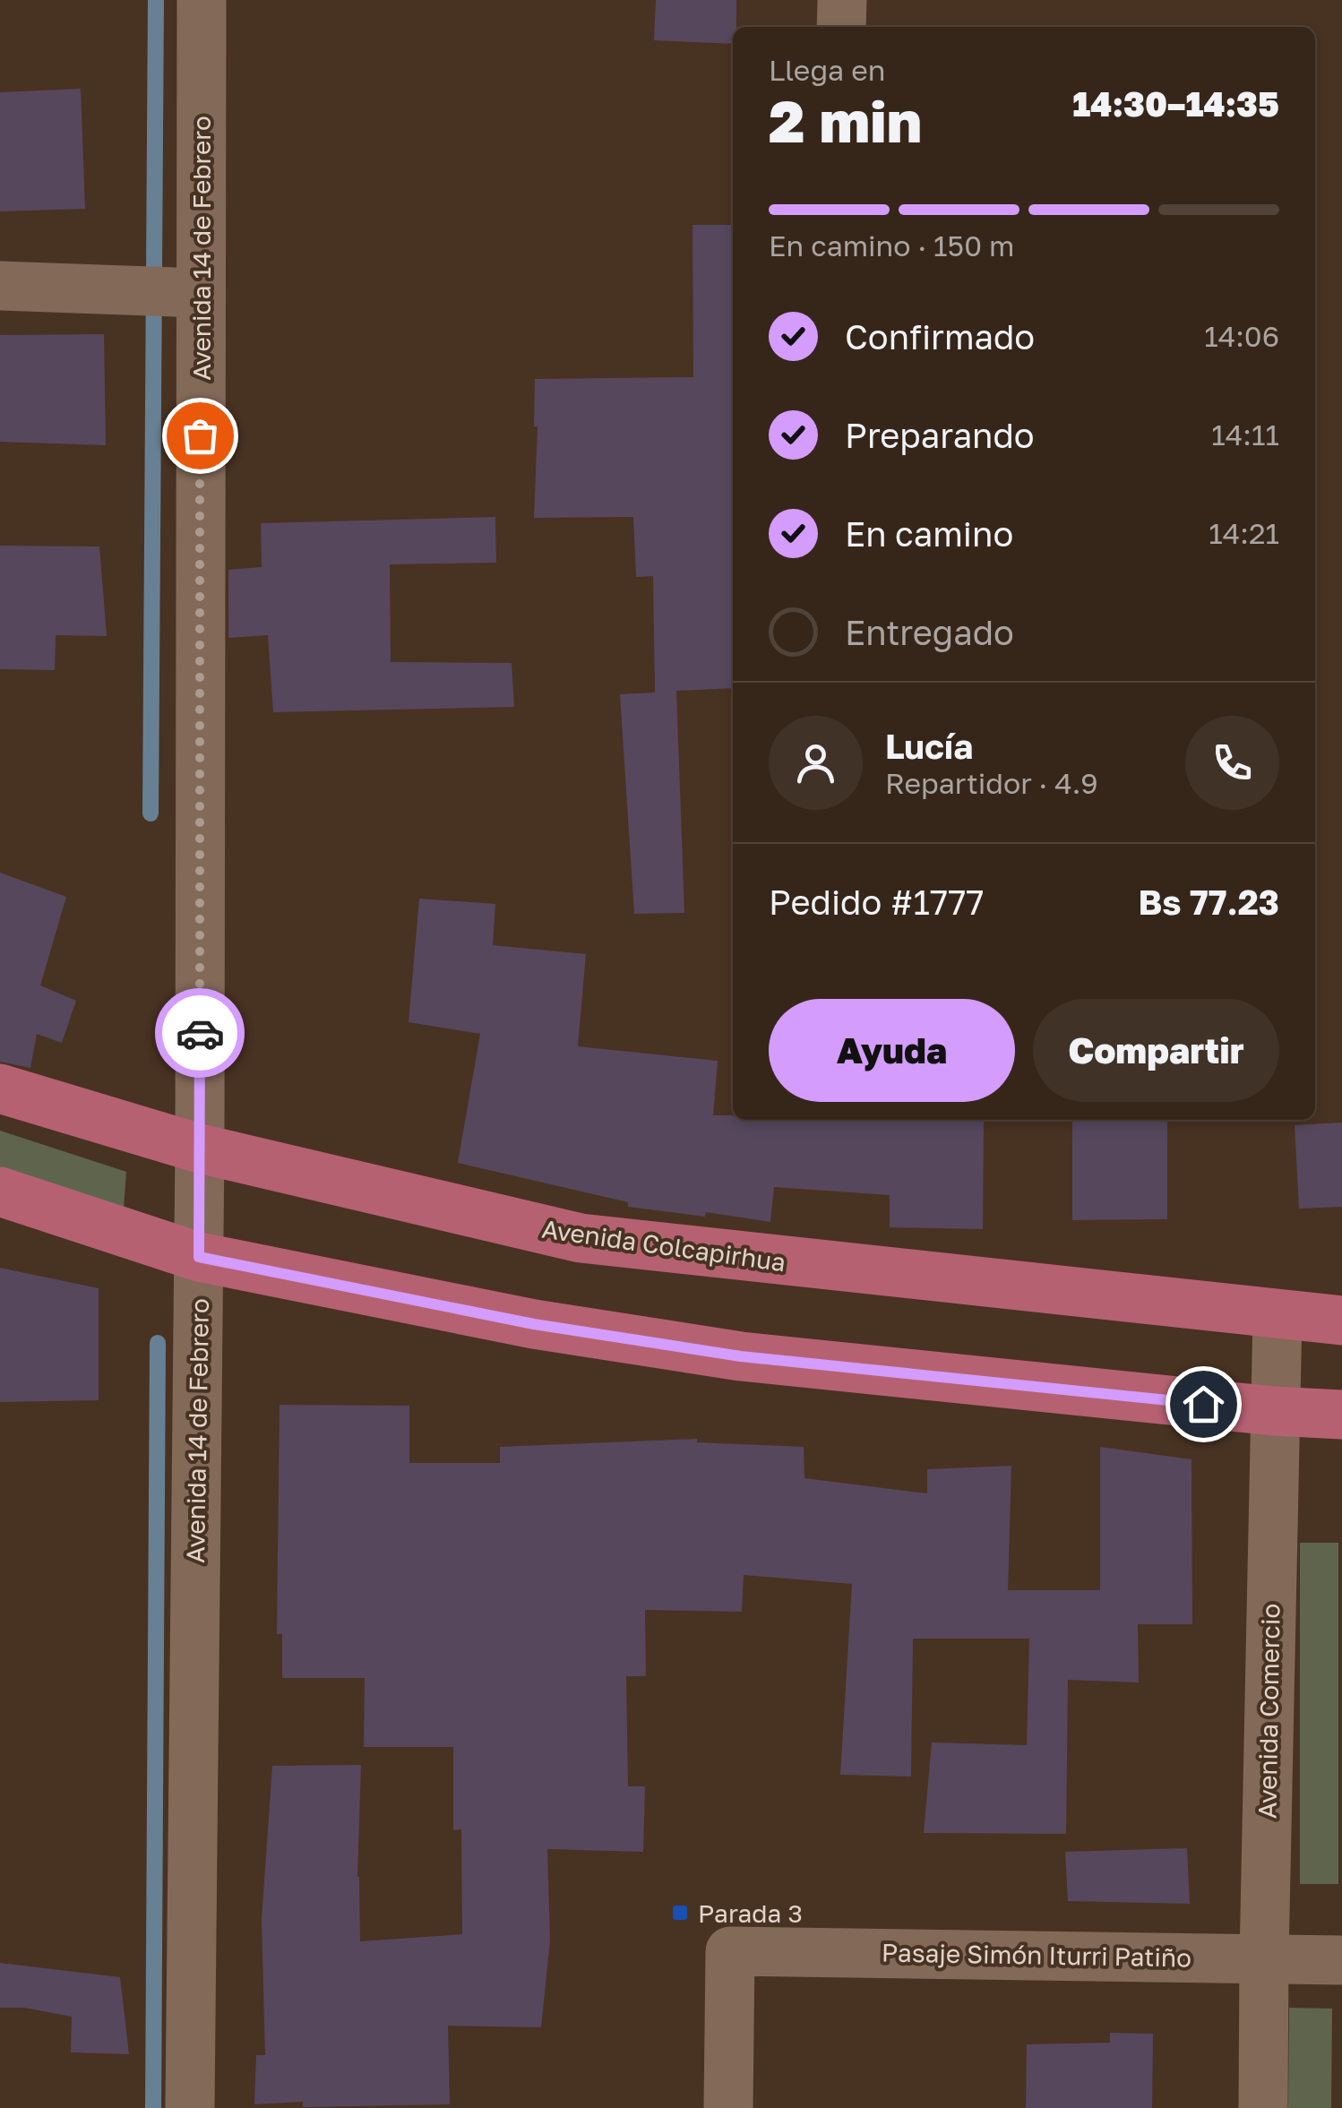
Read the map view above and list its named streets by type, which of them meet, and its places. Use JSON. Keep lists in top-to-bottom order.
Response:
{
  "streets": {
    "main road": ["Avenida Colcapirhua"],
    "street": ["Avenida 14 de Febrero", "Avenida Comercio", "Pasaje Simón Iturri Patiño"]
  },
  "crossings": [
    ["Avenida 14 de Febrero", "Avenida Colcapirhua"],
    ["Avenida Colcapirhua", "Avenida Comercio"],
    ["Avenida Comercio", "Pasaje Simón Iturri Patiño"]
  ],
  "places": {
    "transit": ["Parada 3"]
  },
  "page": {
    "heading": ["2 min", "Llega en", "14:30–14:35"],
    "panel": [
      "Lucía",
      "Repartidor · 4.9",
      "Pedido #1777",
      "Bs 77.23"
    ],
    "bar": "En camino · 150 m",
    "list": [
      ["Confirmado", "14:06"],
      ["Preparando", "14:11"],
      ["En camino", "14:21"],
      "Entregado"
    ],
    "buttons": ["Ayuda", "Compartir"]
  }
}
